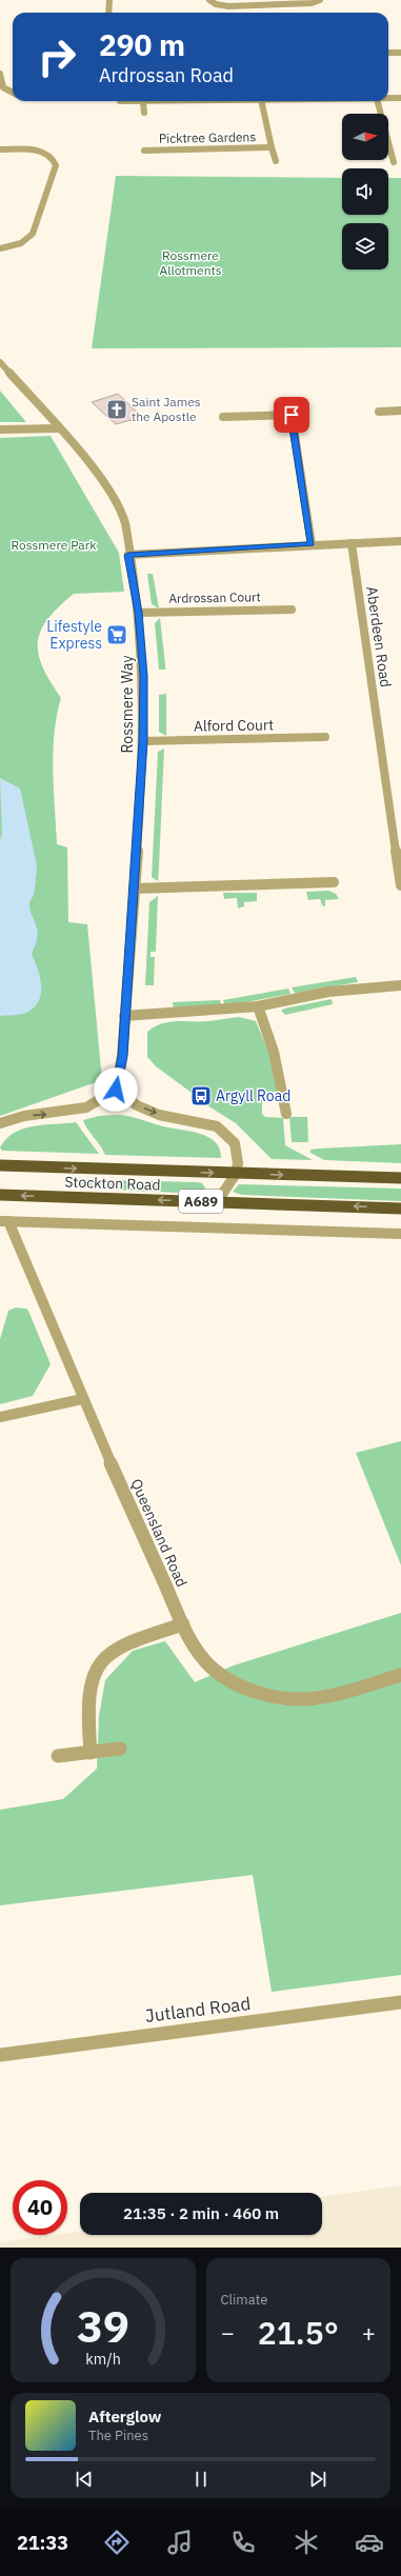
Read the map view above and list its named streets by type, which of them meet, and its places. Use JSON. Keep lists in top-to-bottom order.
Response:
{
  "streets": {
    "highway": ["Stockton Road", "A689"],
    "street": [
      "Picktree Gardens",
      "Ardrossan Court",
      "Aberdeen Road",
      "Rossmere Way",
      "Alford Court",
      "Queensland Road",
      "Jutland Road"
    ]
  },
  "crossings": [
    ["Ardrossan Court", "Rossmere Way"],
    ["Rossmere Way", "Alford Court"]
  ],
  "parks": ["Rossmere Allotments", "Rossmere Park"],
  "places": {
    "church": ["Saint James the Apostle"],
    "supermarket": ["Lifestyle Express"],
    "bus stop": ["Argyll Road"]
  },
  "north": "right",
  "page": {
    "turn": ["290 m", "Ardrossan Road"],
    "limit": "40",
    "trip": "21:35 · 2 min · 460 m",
    "tile": "Climate",
    "heat": ["−", "21.5°", "+"],
    "song": ["Afterglow", "The Pines"],
    "tabs": "21:33",
    "gauge": ["39", "km/h"]
  }
}
